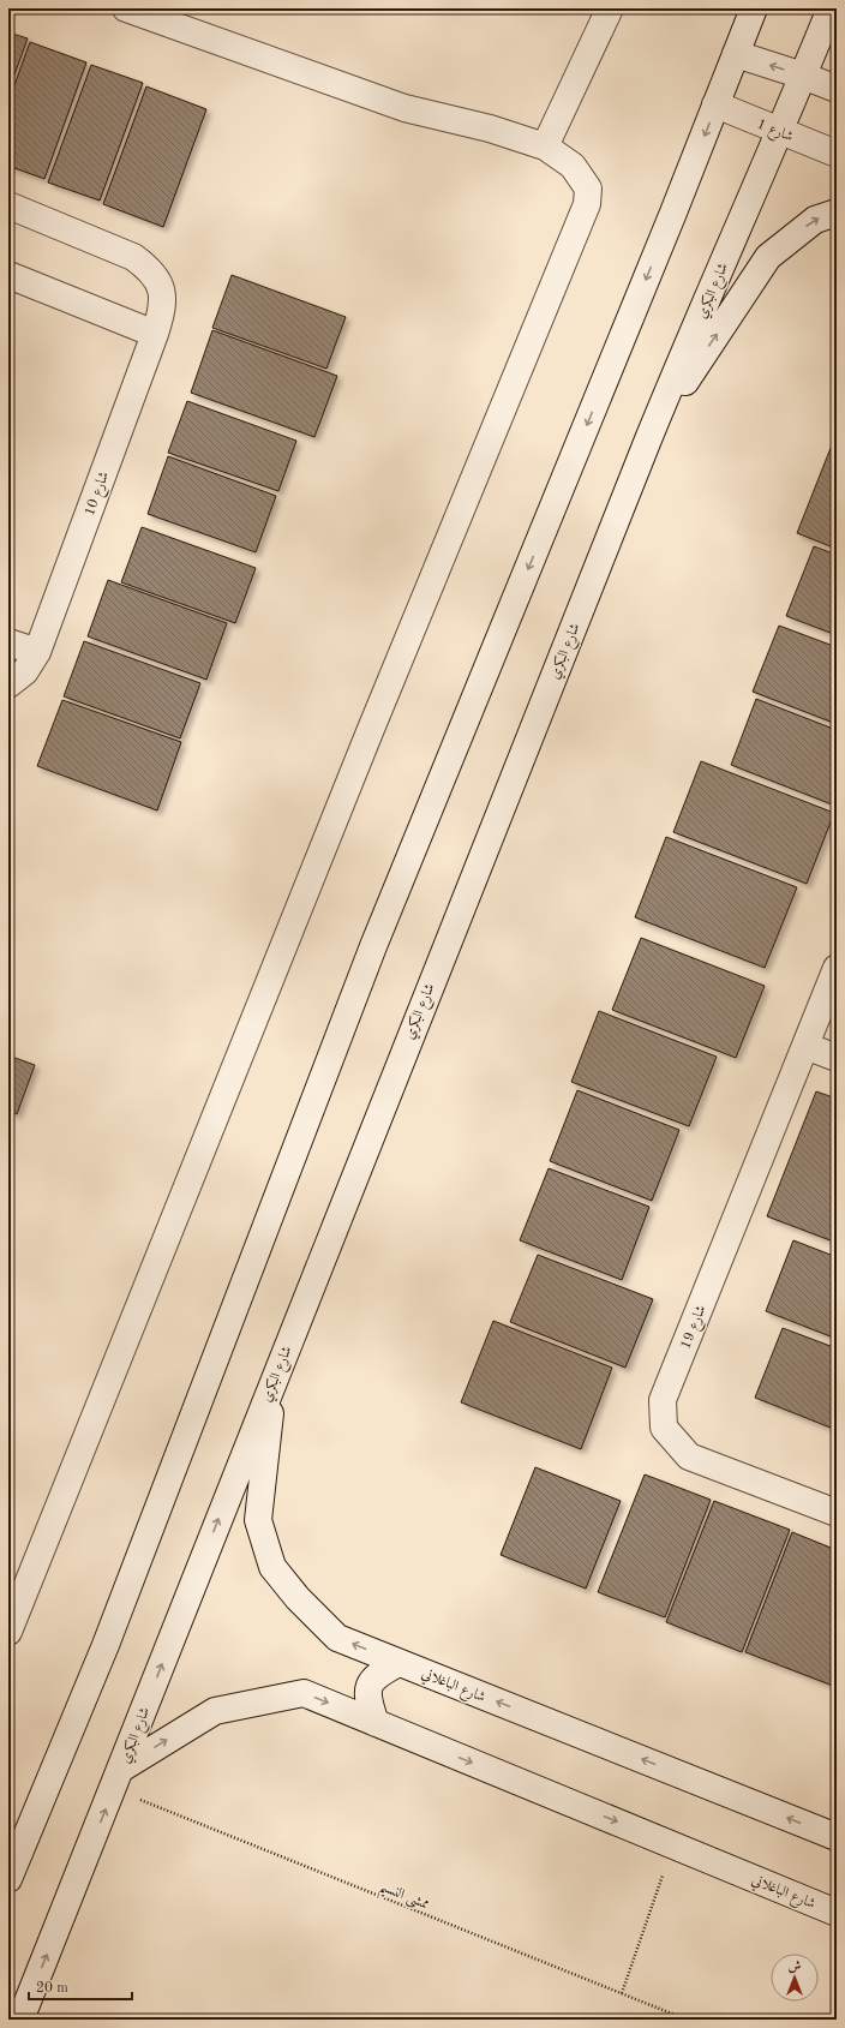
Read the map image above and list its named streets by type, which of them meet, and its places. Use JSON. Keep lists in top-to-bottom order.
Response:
{
  "streets": {
    "main road": [
      "شارع 1",
      "شارع البكري",
      "شارع 10",
      "شارع 19",
      "شارع الباغلاني"
    ],
    "path": ["ممشى النسيم"]
  },
  "crossings": [
    ["شارع 1", "شارع البكري"],
    ["شارع البكري", "شارع الباغلاني"],
    ["شارع البكري", "ممشى النسيم"],
    ["شارع الباغلاني", "ممشى النسيم"]
  ],
  "scale_bar": "20 m",
  "north": "top"
}
